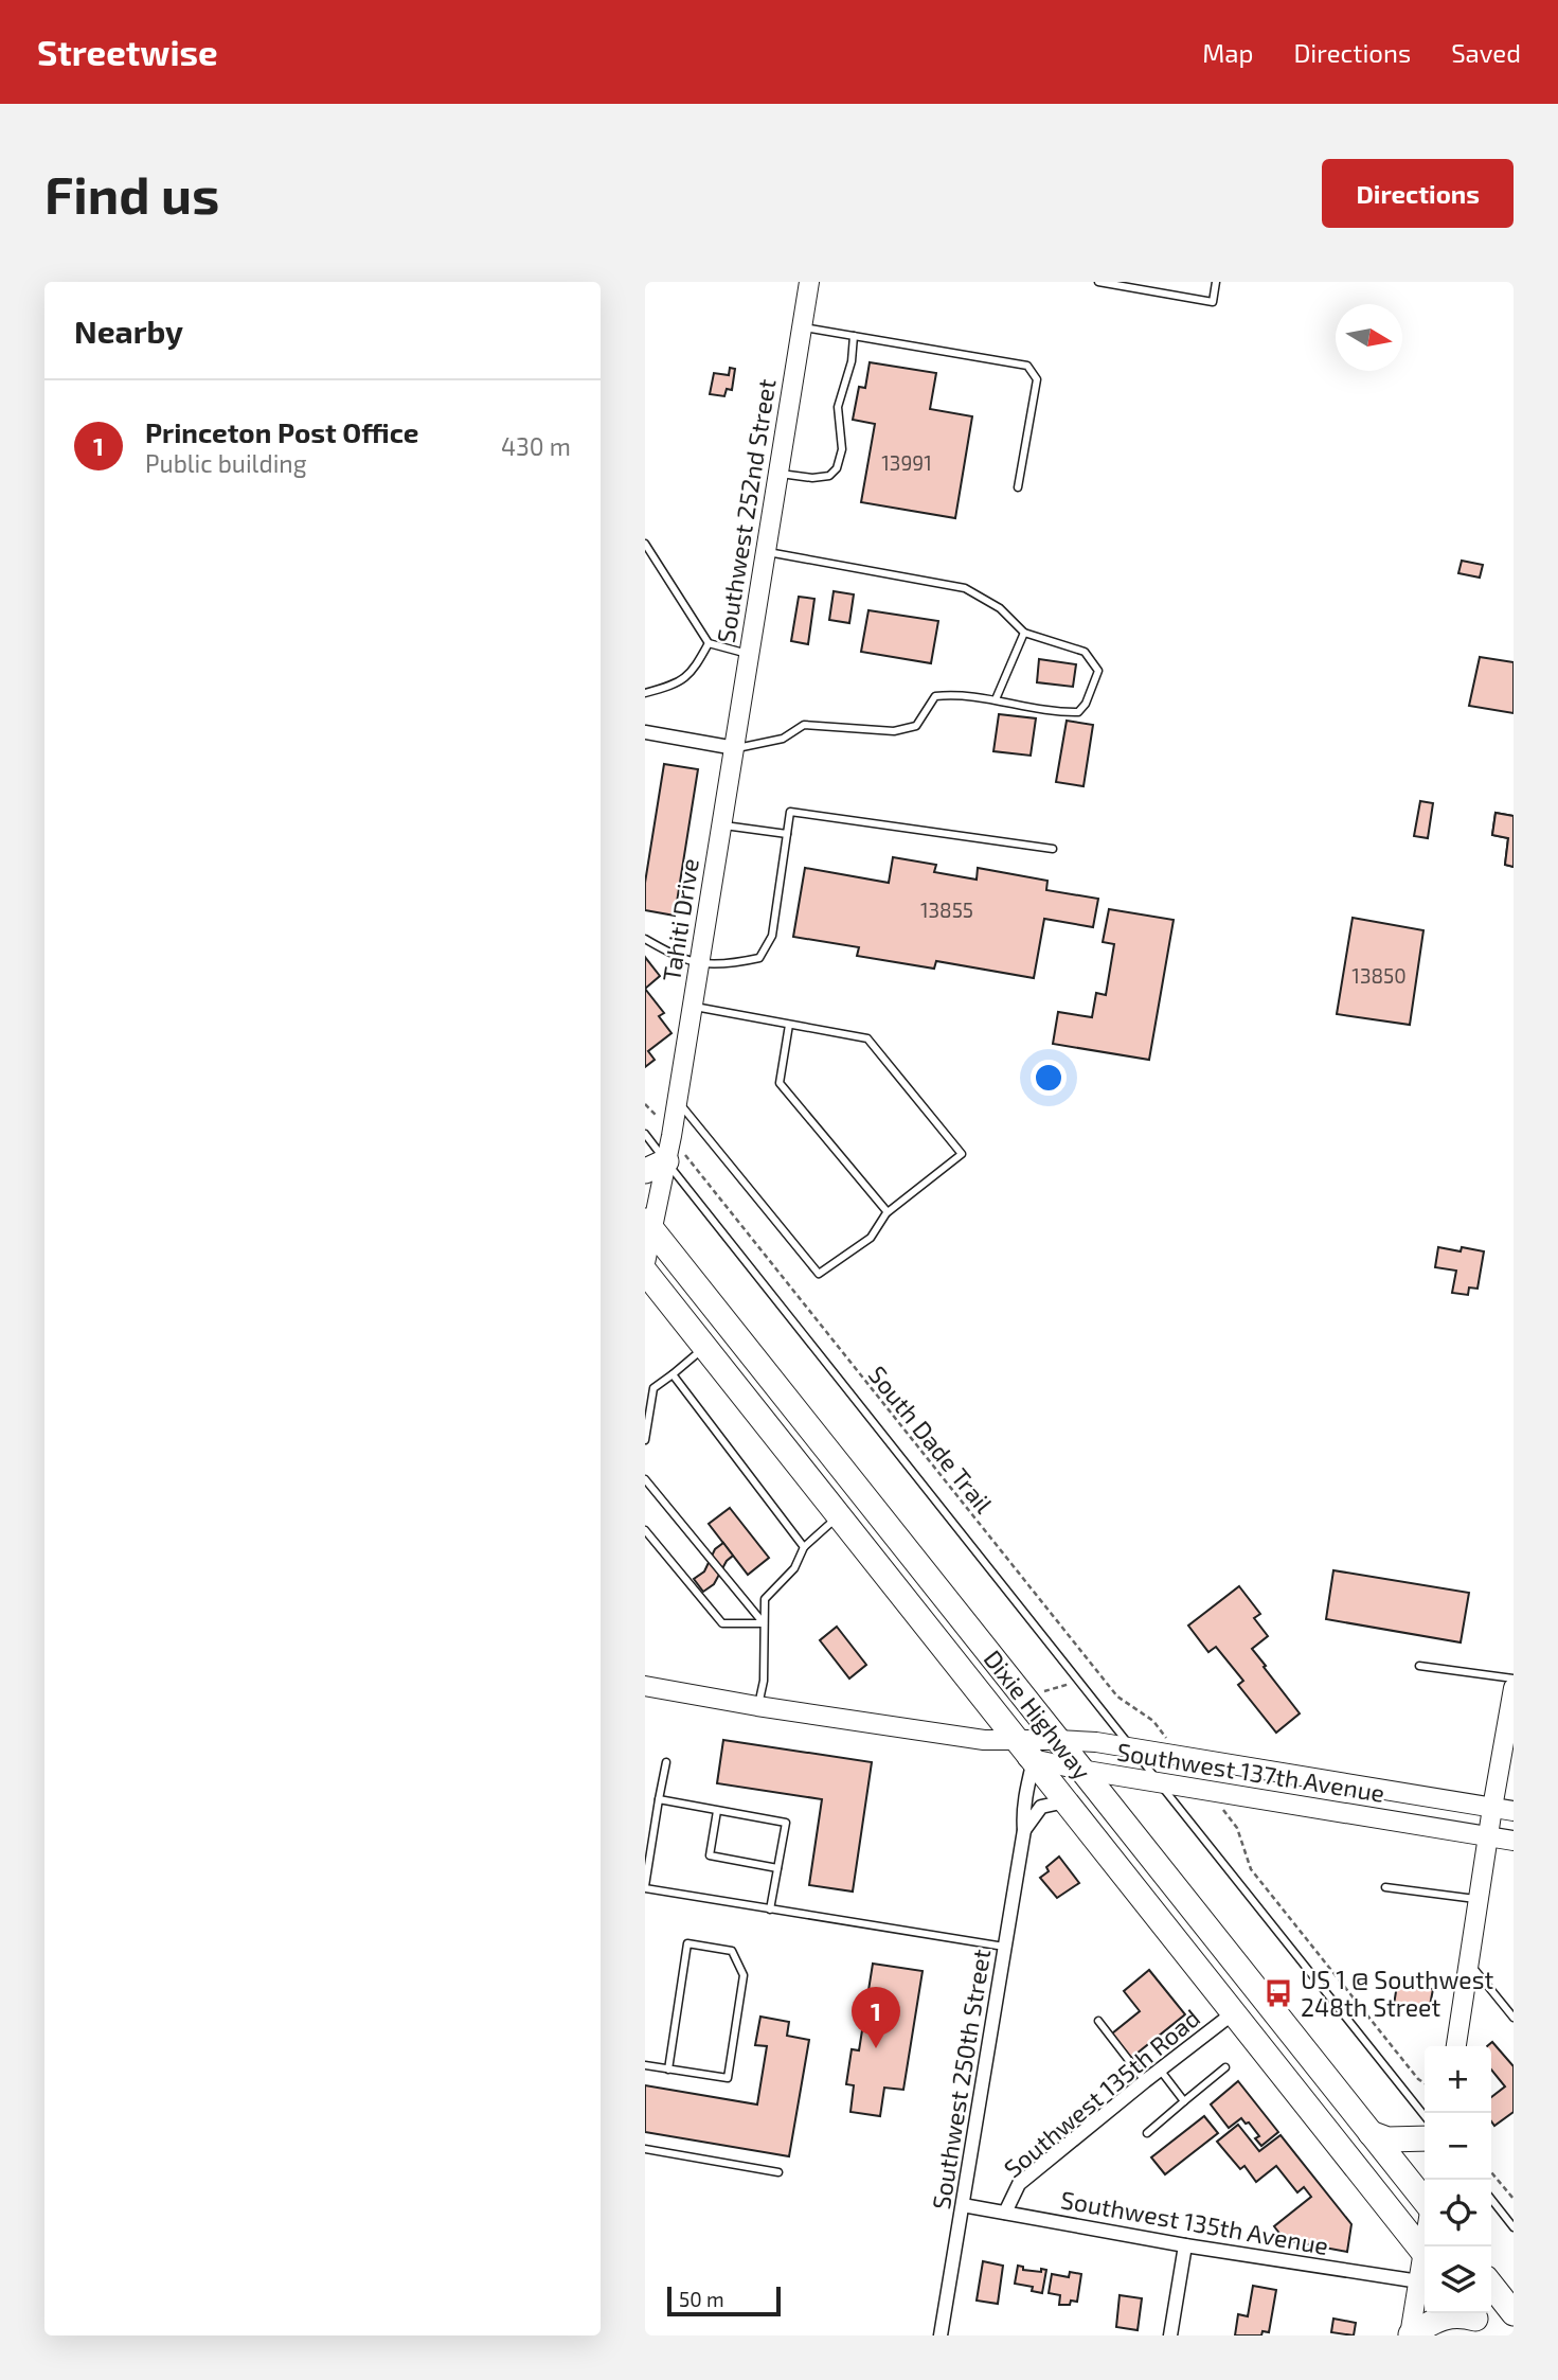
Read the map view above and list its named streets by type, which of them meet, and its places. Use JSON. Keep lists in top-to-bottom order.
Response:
{
  "streets": {
    "highway": ["Dixie Highway"],
    "street": [
      "Southwest 252nd Street",
      "Tahiti Drive",
      "Southwest 137th Avenue",
      "Southwest 250th Street",
      "Southwest 135th Road",
      "Southwest 135th Avenue"
    ],
    "path": ["South Dade Trail"]
  },
  "crossings": [
    ["Southwest 252nd Street", "Tahiti Drive"],
    ["Tahiti Drive", "South Dade Trail"],
    ["Tahiti Drive", "Dixie Highway"],
    ["Dixie Highway", "Southwest 137th Avenue"],
    ["Dixie Highway", "Southwest 250th Street"],
    ["Dixie Highway", "Southwest 135th Road"],
    ["Dixie Highway", "Southwest 135th Avenue"],
    ["Southwest 137th Avenue", "Southwest 250th Street"],
    ["Southwest 250th Street", "Southwest 135th Avenue"],
    ["Southwest 135th Road", "Southwest 135th Avenue"]
  ],
  "places": {
    "bus stop": ["US 1 @ Southwest 248th Street"]
  },
  "house_numbers": ["13991", "13855", "13850"],
  "scale_bar": "50 m",
  "north": "right",
  "page": {
    "header": "Streetwise",
    "nav": ["Map", "Directions", "Saved"],
    "buttons": "Directions",
    "title": "Find us",
    "heading": "Nearby",
    "list": [
      {
        "mark": "1",
        "name": "Princeton Post Office",
        "note": "Public building",
        "value": "430 m"
      }
    ],
    "pins": "1",
    "map_buttons": ["+", "−"],
    "scale": "50 m"
  }
}
